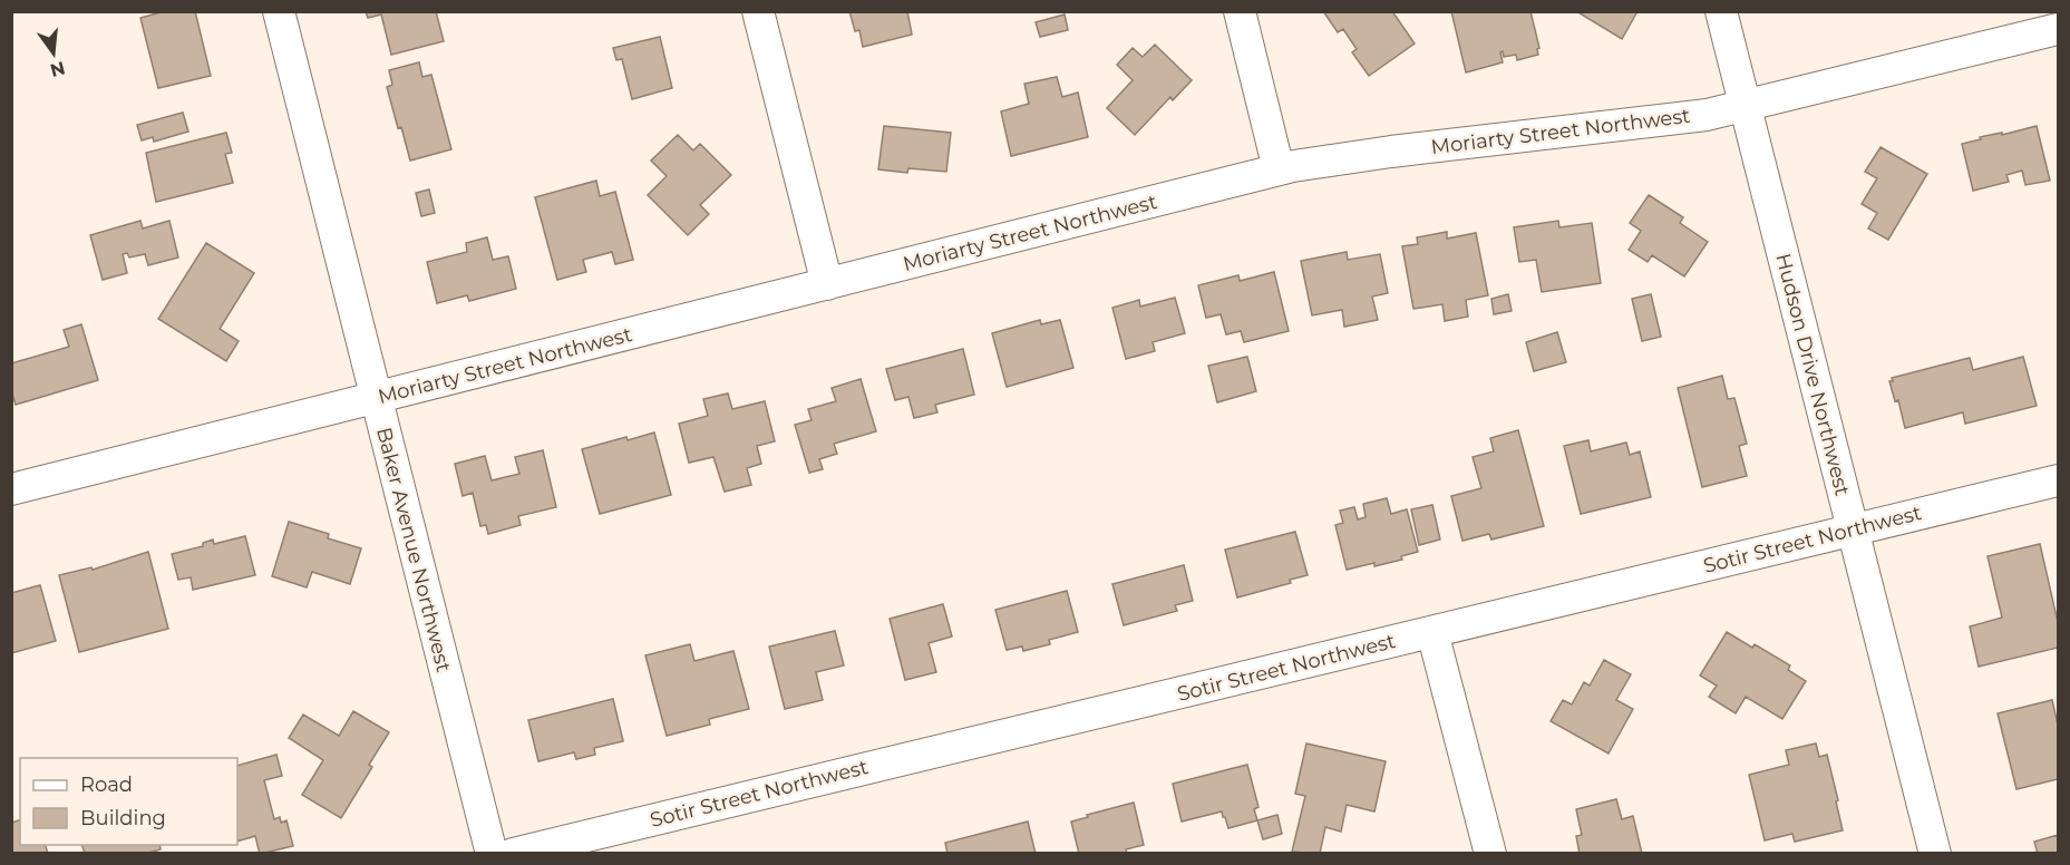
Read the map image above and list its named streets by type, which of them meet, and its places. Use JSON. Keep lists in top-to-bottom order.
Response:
{
  "streets": {
    "street": [
      "Moriarty Street Northwest",
      "Hudson Drive Northwest",
      "Sotir Street Northwest",
      "Baker Avenue Northwest"
    ]
  },
  "crossings": [
    ["Moriarty Street Northwest", "Hudson Drive Northwest"],
    ["Moriarty Street Northwest", "Baker Avenue Northwest"],
    ["Hudson Drive Northwest", "Sotir Street Northwest"]
  ],
  "legend": ["Road", "Building"],
  "north": "bottom"
}
